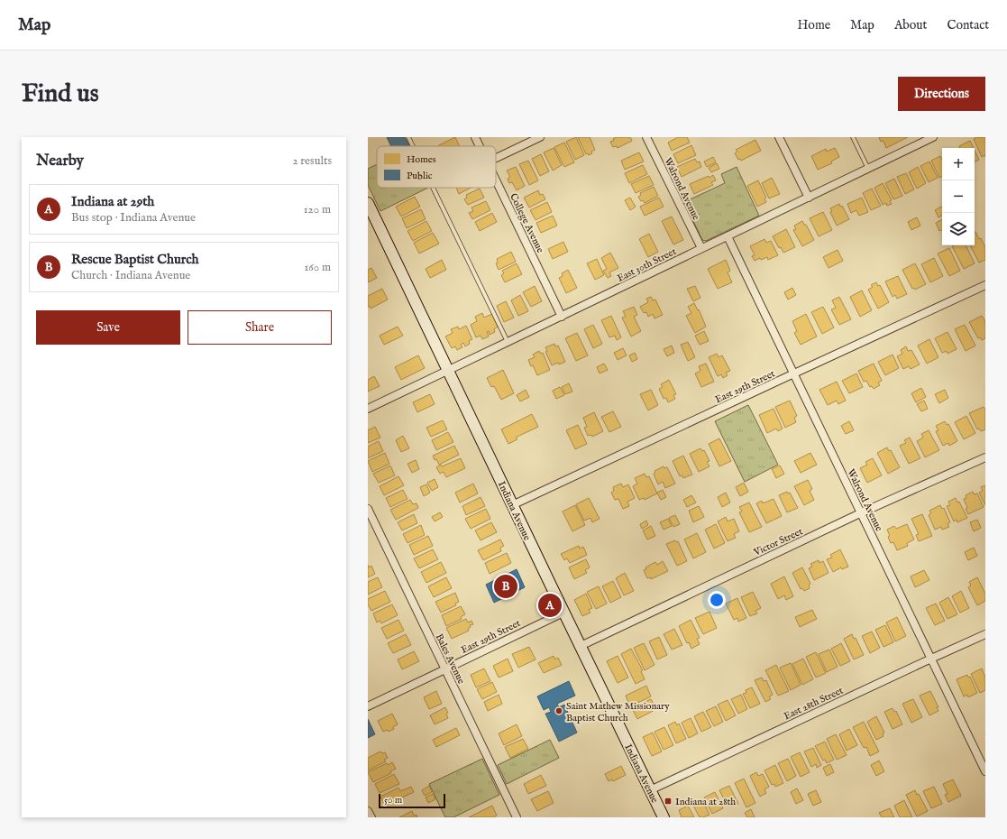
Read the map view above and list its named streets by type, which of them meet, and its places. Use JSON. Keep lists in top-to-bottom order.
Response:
{
  "streets": {
    "street": [
      "Walrond Avenue",
      "College Avenue",
      "East 30th Street",
      "East 29th Street",
      "Indiana Avenue",
      "Victor Street",
      "Bales Avenue",
      "East 28th Street"
    ]
  },
  "crossings": [
    ["Walrond Avenue", "East 30th Street"],
    ["Walrond Avenue", "East 29th Street"],
    ["Walrond Avenue", "Victor Street"],
    ["Walrond Avenue", "East 28th Street"],
    ["College Avenue", "East 30th Street"],
    ["East 30th Street", "Indiana Avenue"],
    ["East 29th Street", "Indiana Avenue"],
    ["East 29th Street", "Bales Avenue"],
    ["Indiana Avenue", "Victor Street"],
    ["Indiana Avenue", "East 28th Street"]
  ],
  "places": {
    "other": ["Saint Mathew Missionary Baptist Church"],
    "transit": ["Indiana at 28th"]
  },
  "legend": ["Homes", "Public"],
  "scale_bar": "50 m",
  "page": {
    "header": "Map",
    "nav": [
      "Home",
      "Map",
      "About",
      "Contact"
    ],
    "buttons": [
      "Directions",
      ["Save", "Share"]
    ],
    "title": "Find us",
    "heading": ["Nearby", "2 results"],
    "map_buttons": ["+", "−"],
    "list": [
      {
        "mark": "A",
        "name": "Indiana at 29th",
        "note": "Bus stop · Indiana Avenue",
        "value": "120 m"
      },
      {
        "mark": "B",
        "name": "Rescue Baptist Church",
        "note": "Church · Indiana Avenue",
        "value": "160 m"
      }
    ],
    "pins": ["B", "A"],
    "scale": "50 m"
  }
}
